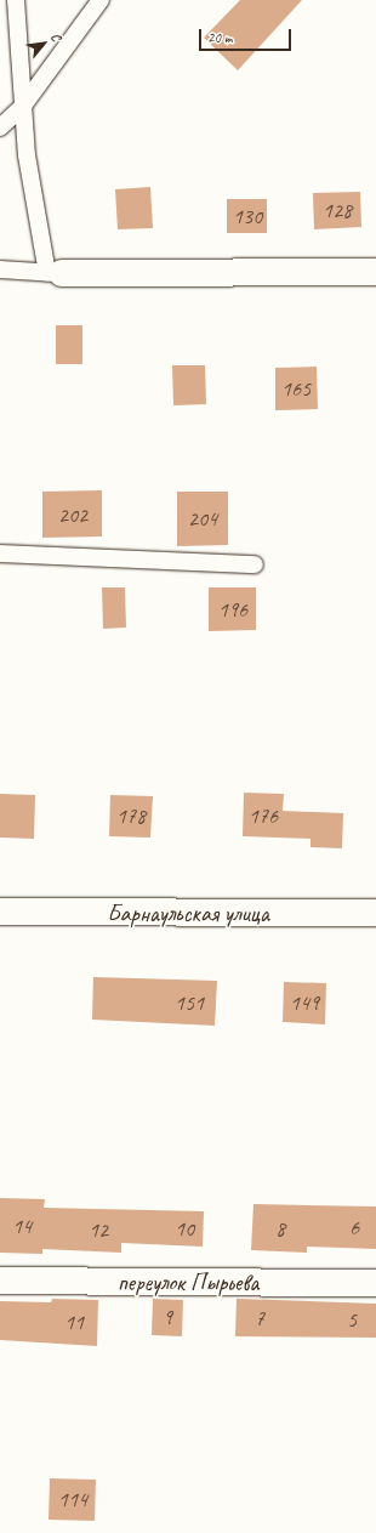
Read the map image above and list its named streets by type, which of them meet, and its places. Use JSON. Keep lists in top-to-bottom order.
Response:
{
  "streets": {
    "street": ["Барнаульская улица", "переулок Пырьева"]
  },
  "house_numbers": [
    "128",
    "130",
    "165",
    "202",
    "204",
    "196",
    "178",
    "176",
    "151",
    "149",
    "14",
    "6",
    "10",
    "8",
    "12",
    "9",
    "7",
    "5",
    "11",
    "114"
  ],
  "scale_bar": "20 m",
  "north": "top right"
}
